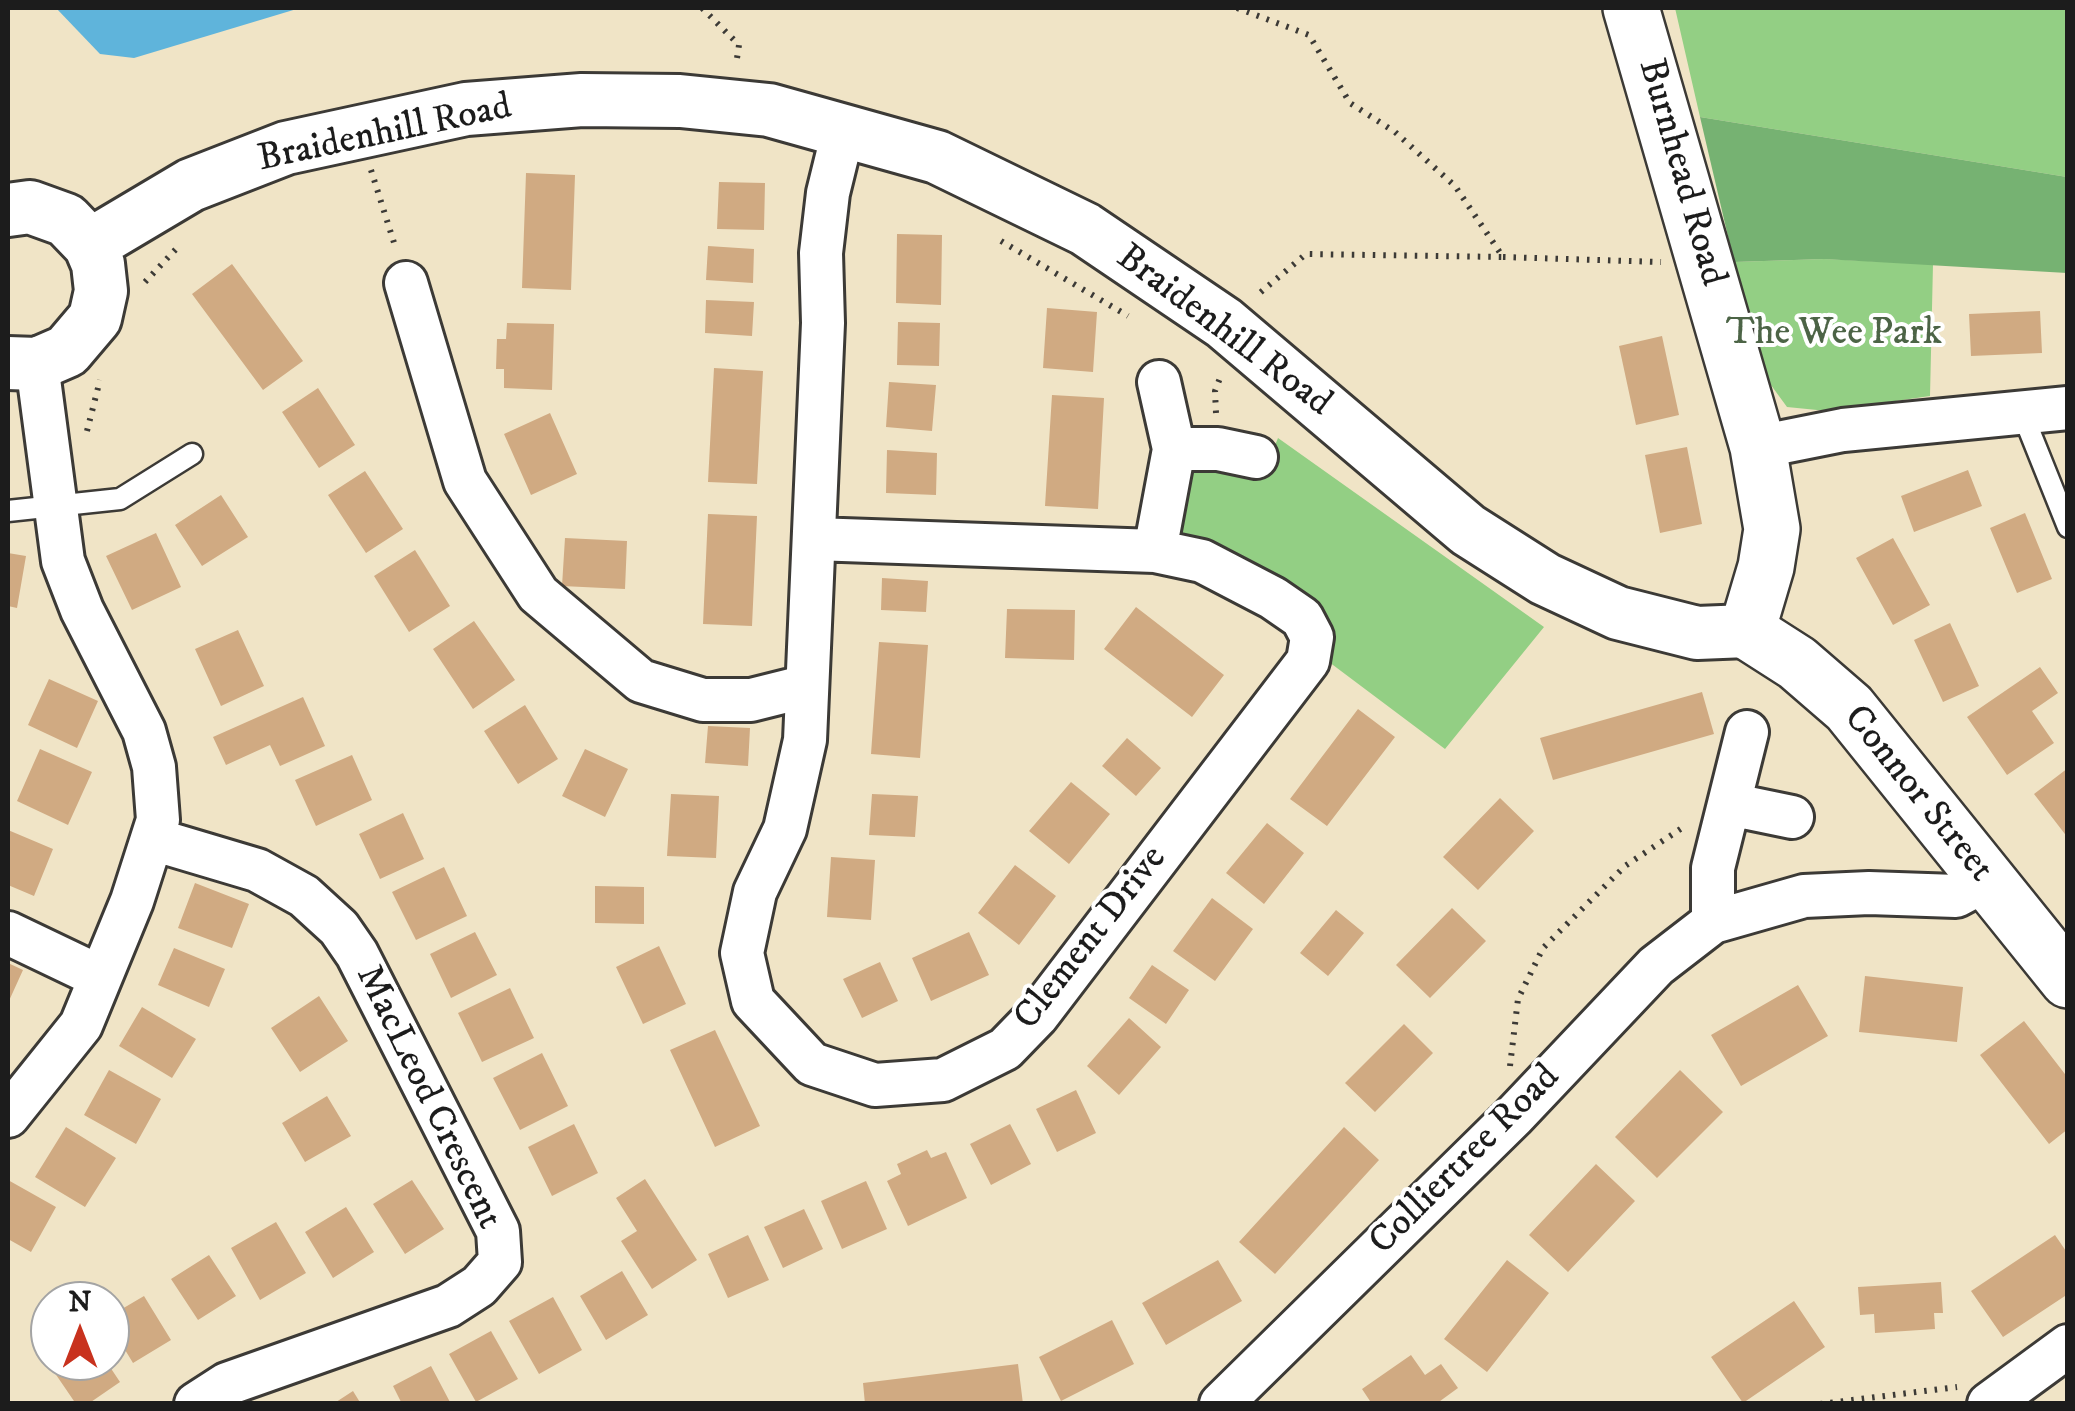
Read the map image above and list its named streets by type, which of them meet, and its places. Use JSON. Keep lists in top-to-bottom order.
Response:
{
  "streets": {
    "main road": ["Burnhead Road", "Connor Street"],
    "street": [
      "Braidenhill Road",
      "Clement Drive",
      "MacLeod Crescent",
      "Colliertree Road"
    ]
  },
  "crossings": [
    ["Braidenhill Road", "Burnhead Road"],
    ["Braidenhill Road", "Connor Street"],
    ["Braidenhill Road", "Clement Drive"],
    ["Burnhead Road", "Connor Street"],
    ["Connor Street", "Colliertree Road"]
  ],
  "parks": ["The Wee Park"],
  "north": "top"
}
